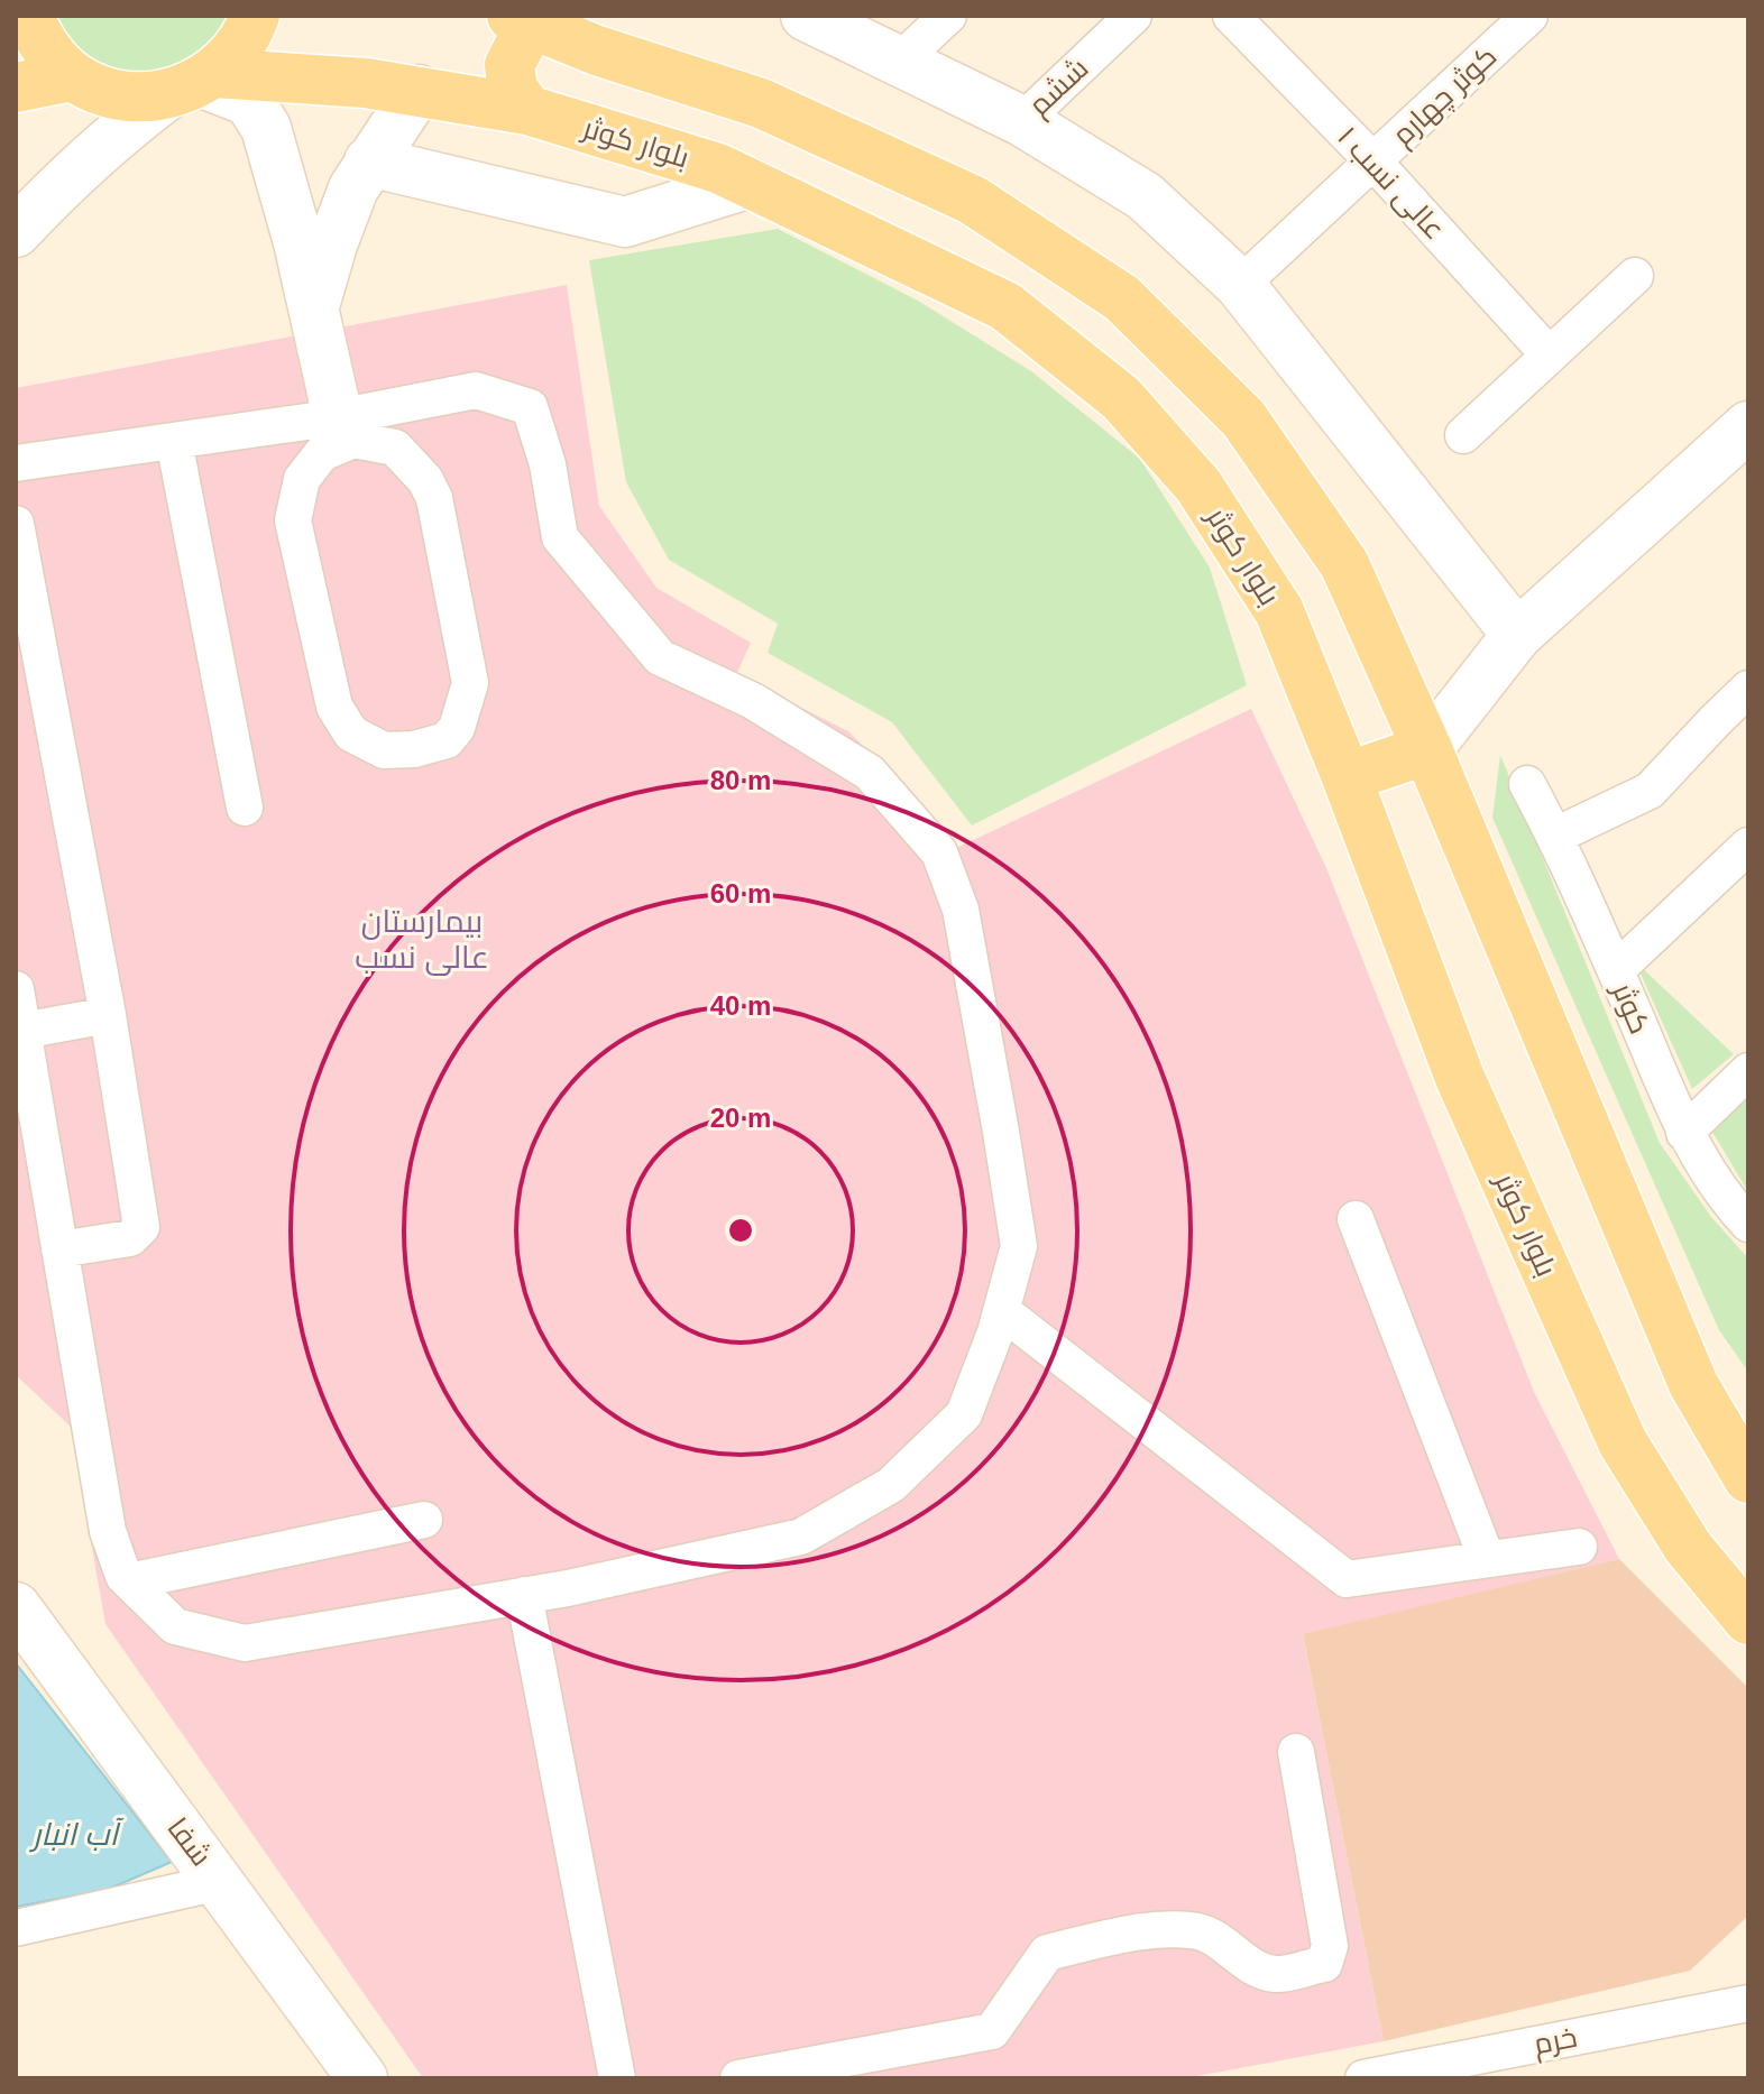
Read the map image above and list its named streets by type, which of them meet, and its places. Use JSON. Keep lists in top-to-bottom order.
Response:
{
  "streets": {
    "main road": ["بلوار کوثر"],
    "street": [
      "ششم",
      "کوثر چهارم",
      "عالی نسب ۱",
      "کوثر",
      "شفا",
      "خرم"
    ]
  },
  "crossings": [
    ["کوثر چهارم", "عالی نسب ۱"]
  ],
  "districts": ["بیمارستان عالی نسب"],
  "water": ["آب انبار"],
  "rings": [
    "80 m",
    "60 m",
    "40 m",
    "20 m"
  ]
}
